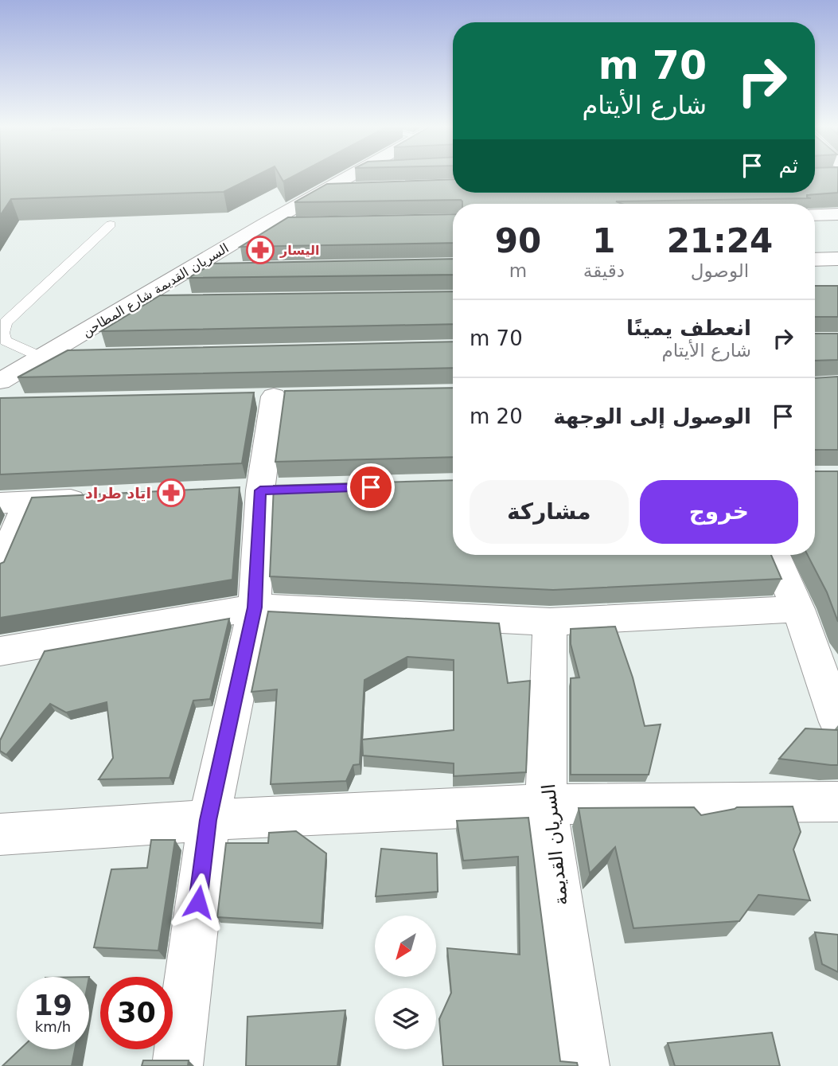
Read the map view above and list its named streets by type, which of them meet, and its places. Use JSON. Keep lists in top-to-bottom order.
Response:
{
  "streets": {
    "street": ["السريان القديمة شارع المطاحن", "السريان القديمة"]
  },
  "places": {
    "pharmacy": ["اليسار", "اياد طراد"]
  },
  "north": "bottom left",
  "page": {
    "turn": ["70 m", "شارع الأيتام"],
    "then": "ثم",
    "eta": [
      "21:24",
      "الوصول",
      "1",
      "دقيقة",
      "90",
      "m"
    ],
    "list": [
      {
        "name": "انعطف يمينًا",
        "note": "شارع الأيتام",
        "value": "70 m"
      },
      {
        "name": "الوصول إلى الوجهة",
        "value": "20 m"
      }
    ],
    "buttons": ["خروج", "مشاركة"],
    "speed": "19 km/h",
    "limit": "30"
  }
}
